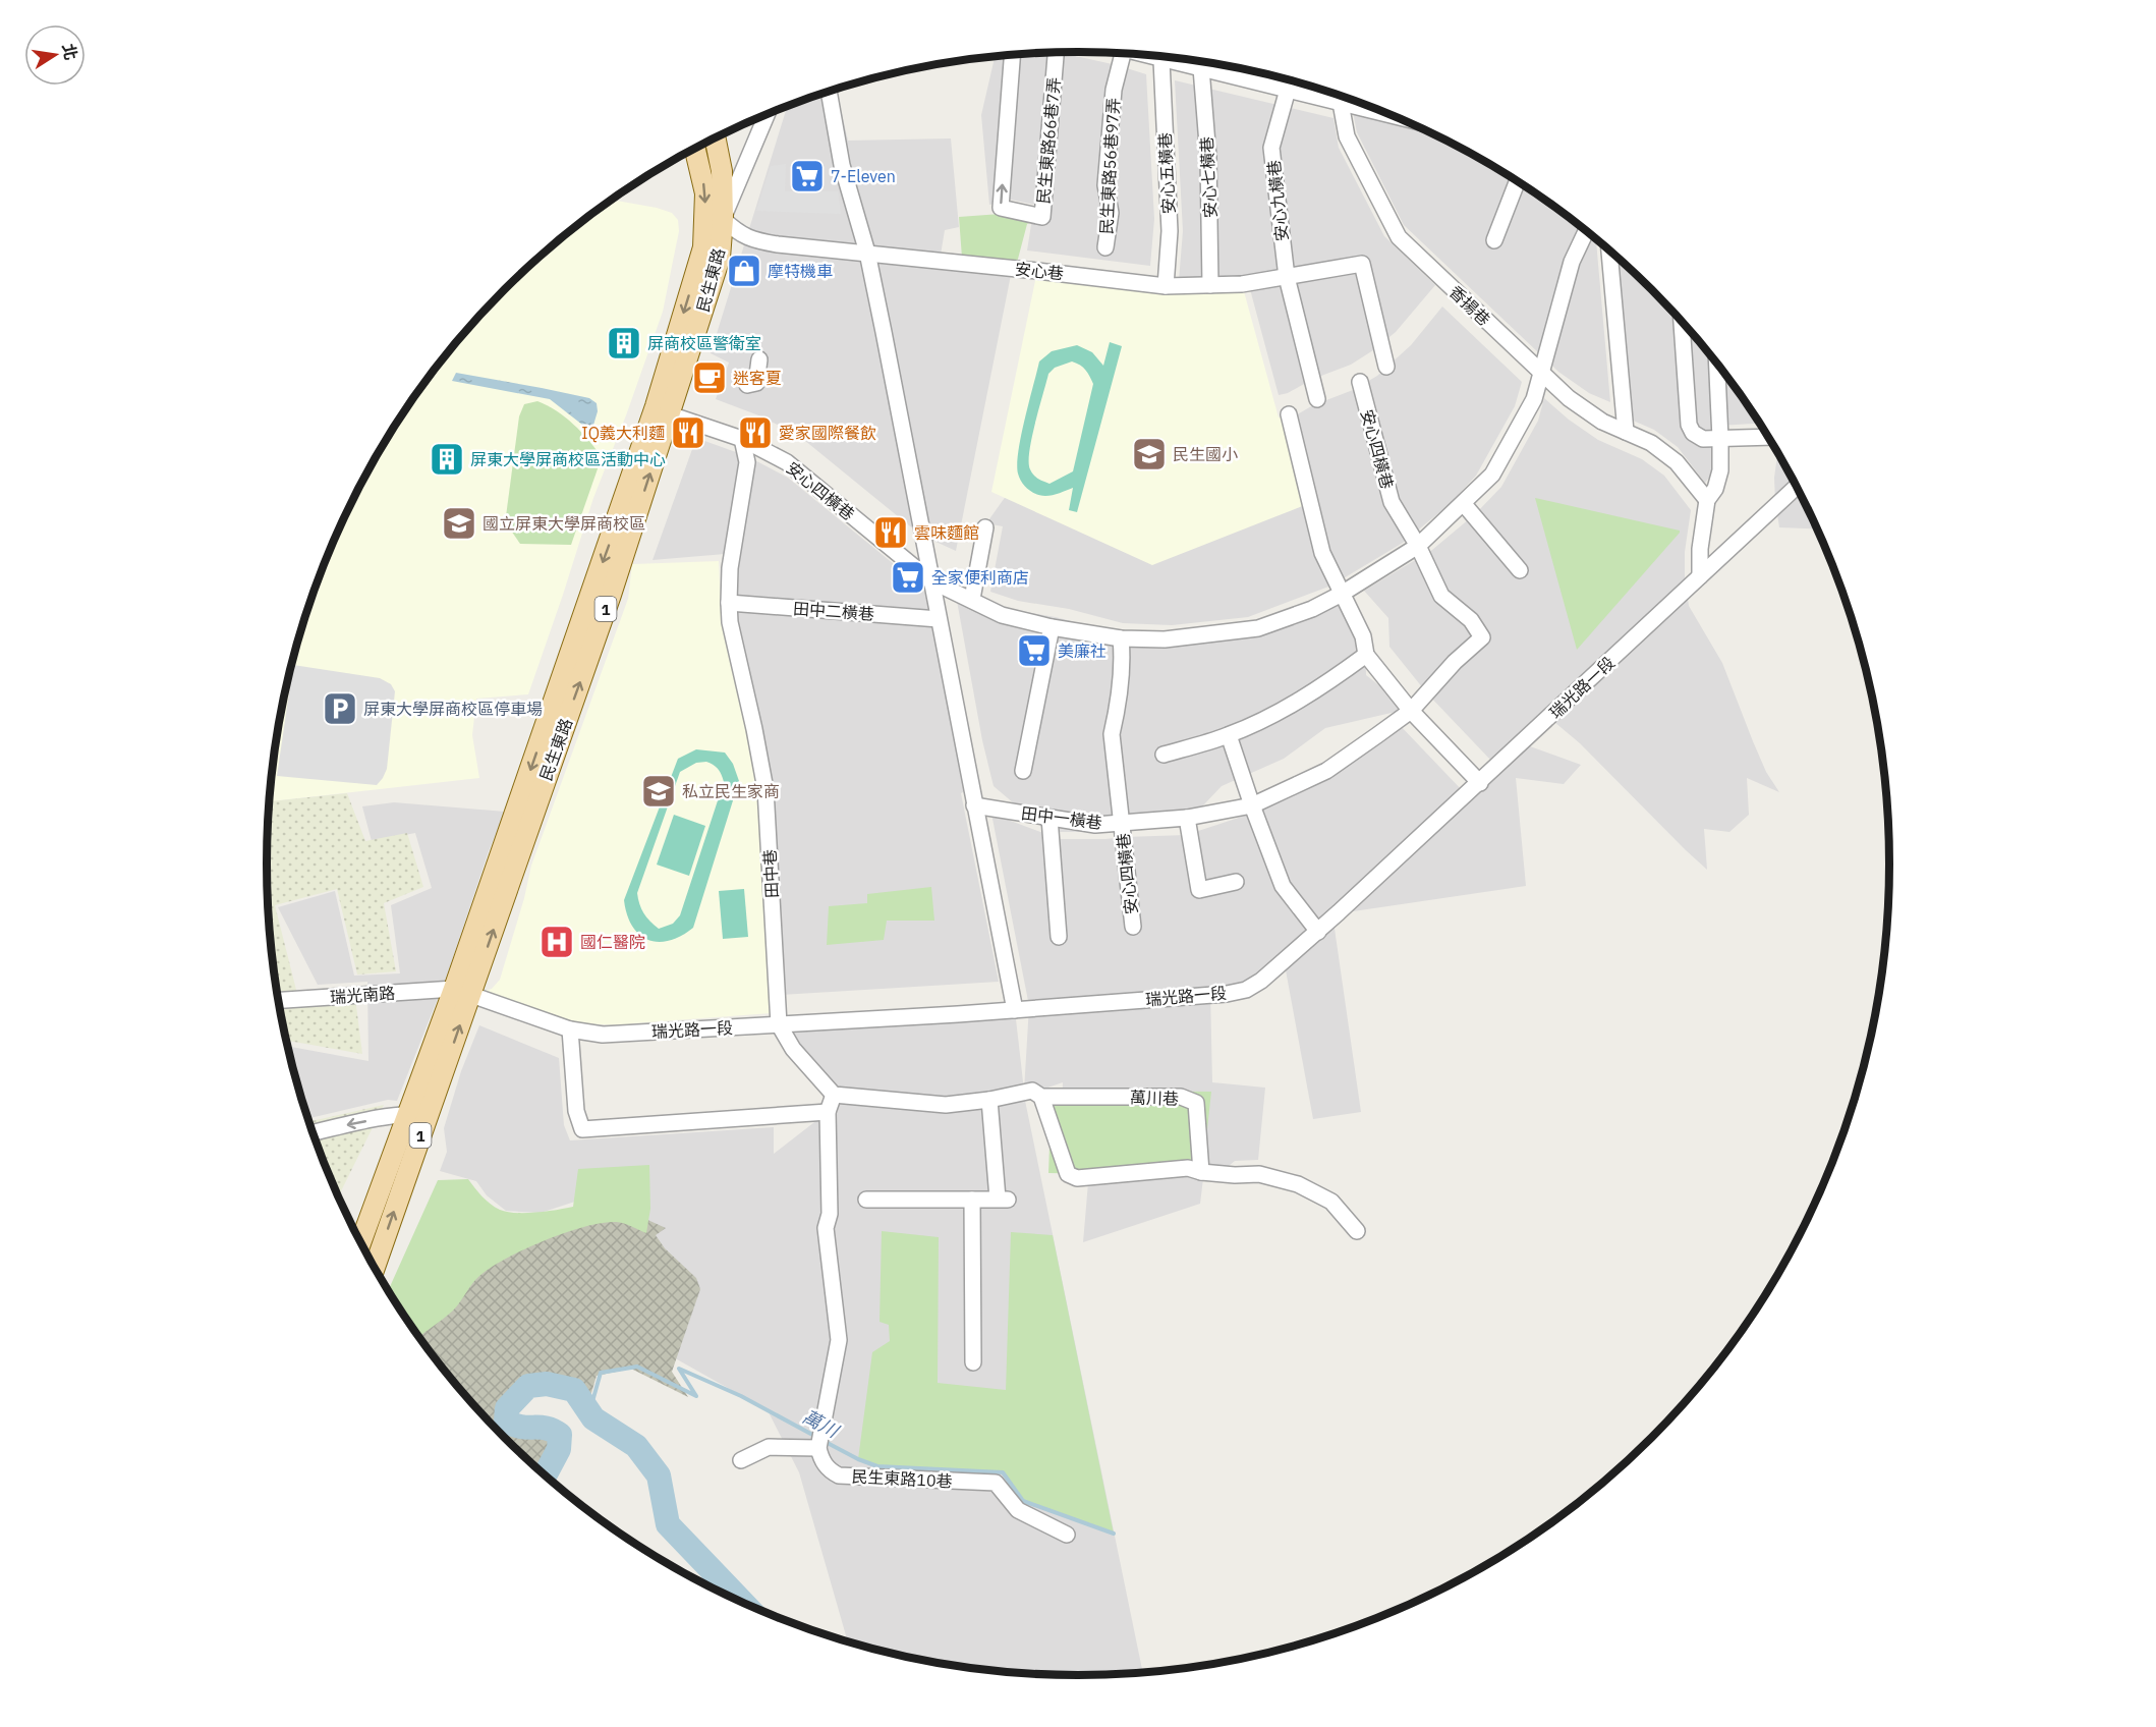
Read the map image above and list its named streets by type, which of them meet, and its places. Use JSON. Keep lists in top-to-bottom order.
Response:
{
  "streets": {
    "main road": ["民生東路", "1"],
    "street": [
      "民生東路66巷7弄",
      "民生東路56巷97弄",
      "安心五橫巷",
      "安心七橫巷",
      "安心九橫巷",
      "安心巷",
      "香揚巷",
      "安心四橫巷",
      "田中二橫巷",
      "瑞光路一段",
      "田中一橫巷",
      "田中巷",
      "瑞光南路",
      "萬川巷",
      "民生東路10巷"
    ]
  },
  "crossings": [
    ["安心五橫巷", "安心巷"],
    ["安心七橫巷", "安心巷"],
    ["安心九橫巷", "安心巷"],
    ["安心巷", "民生東路"],
    ["安心巷", "1"],
    ["民生東路", "安心四橫巷"],
    ["民生東路", "1"],
    ["民生東路", "瑞光路一段"],
    ["民生東路", "瑞光南路"],
    ["安心四橫巷", "田中一橫巷"],
    ["安心四橫巷", "田中巷"],
    ["田中二橫巷", "田中巷"],
    ["瑞光路一段", "田中巷"],
    ["瑞光路一段", "瑞光南路"]
  ],
  "water": ["萬川"],
  "places": {
    "supermarket": ["7-Eleven", "全家便利商店", "美廉社"],
    "shop": ["摩特機車"],
    "building": ["屏商校區警衛室", "屏東大學屏商校區活動中心"],
    "cafe": ["迷客夏"],
    "restaurant": ["IQ義大利麵", "愛家國際餐飲", "雲味麵館"],
    "school or university": ["民生國小", "國立屏東大學屏商校區", "私立民生家商"],
    "parking": ["屏東大學屏商校區停車場"],
    "hospital": ["國仁醫院"]
  },
  "north": "right"
}
